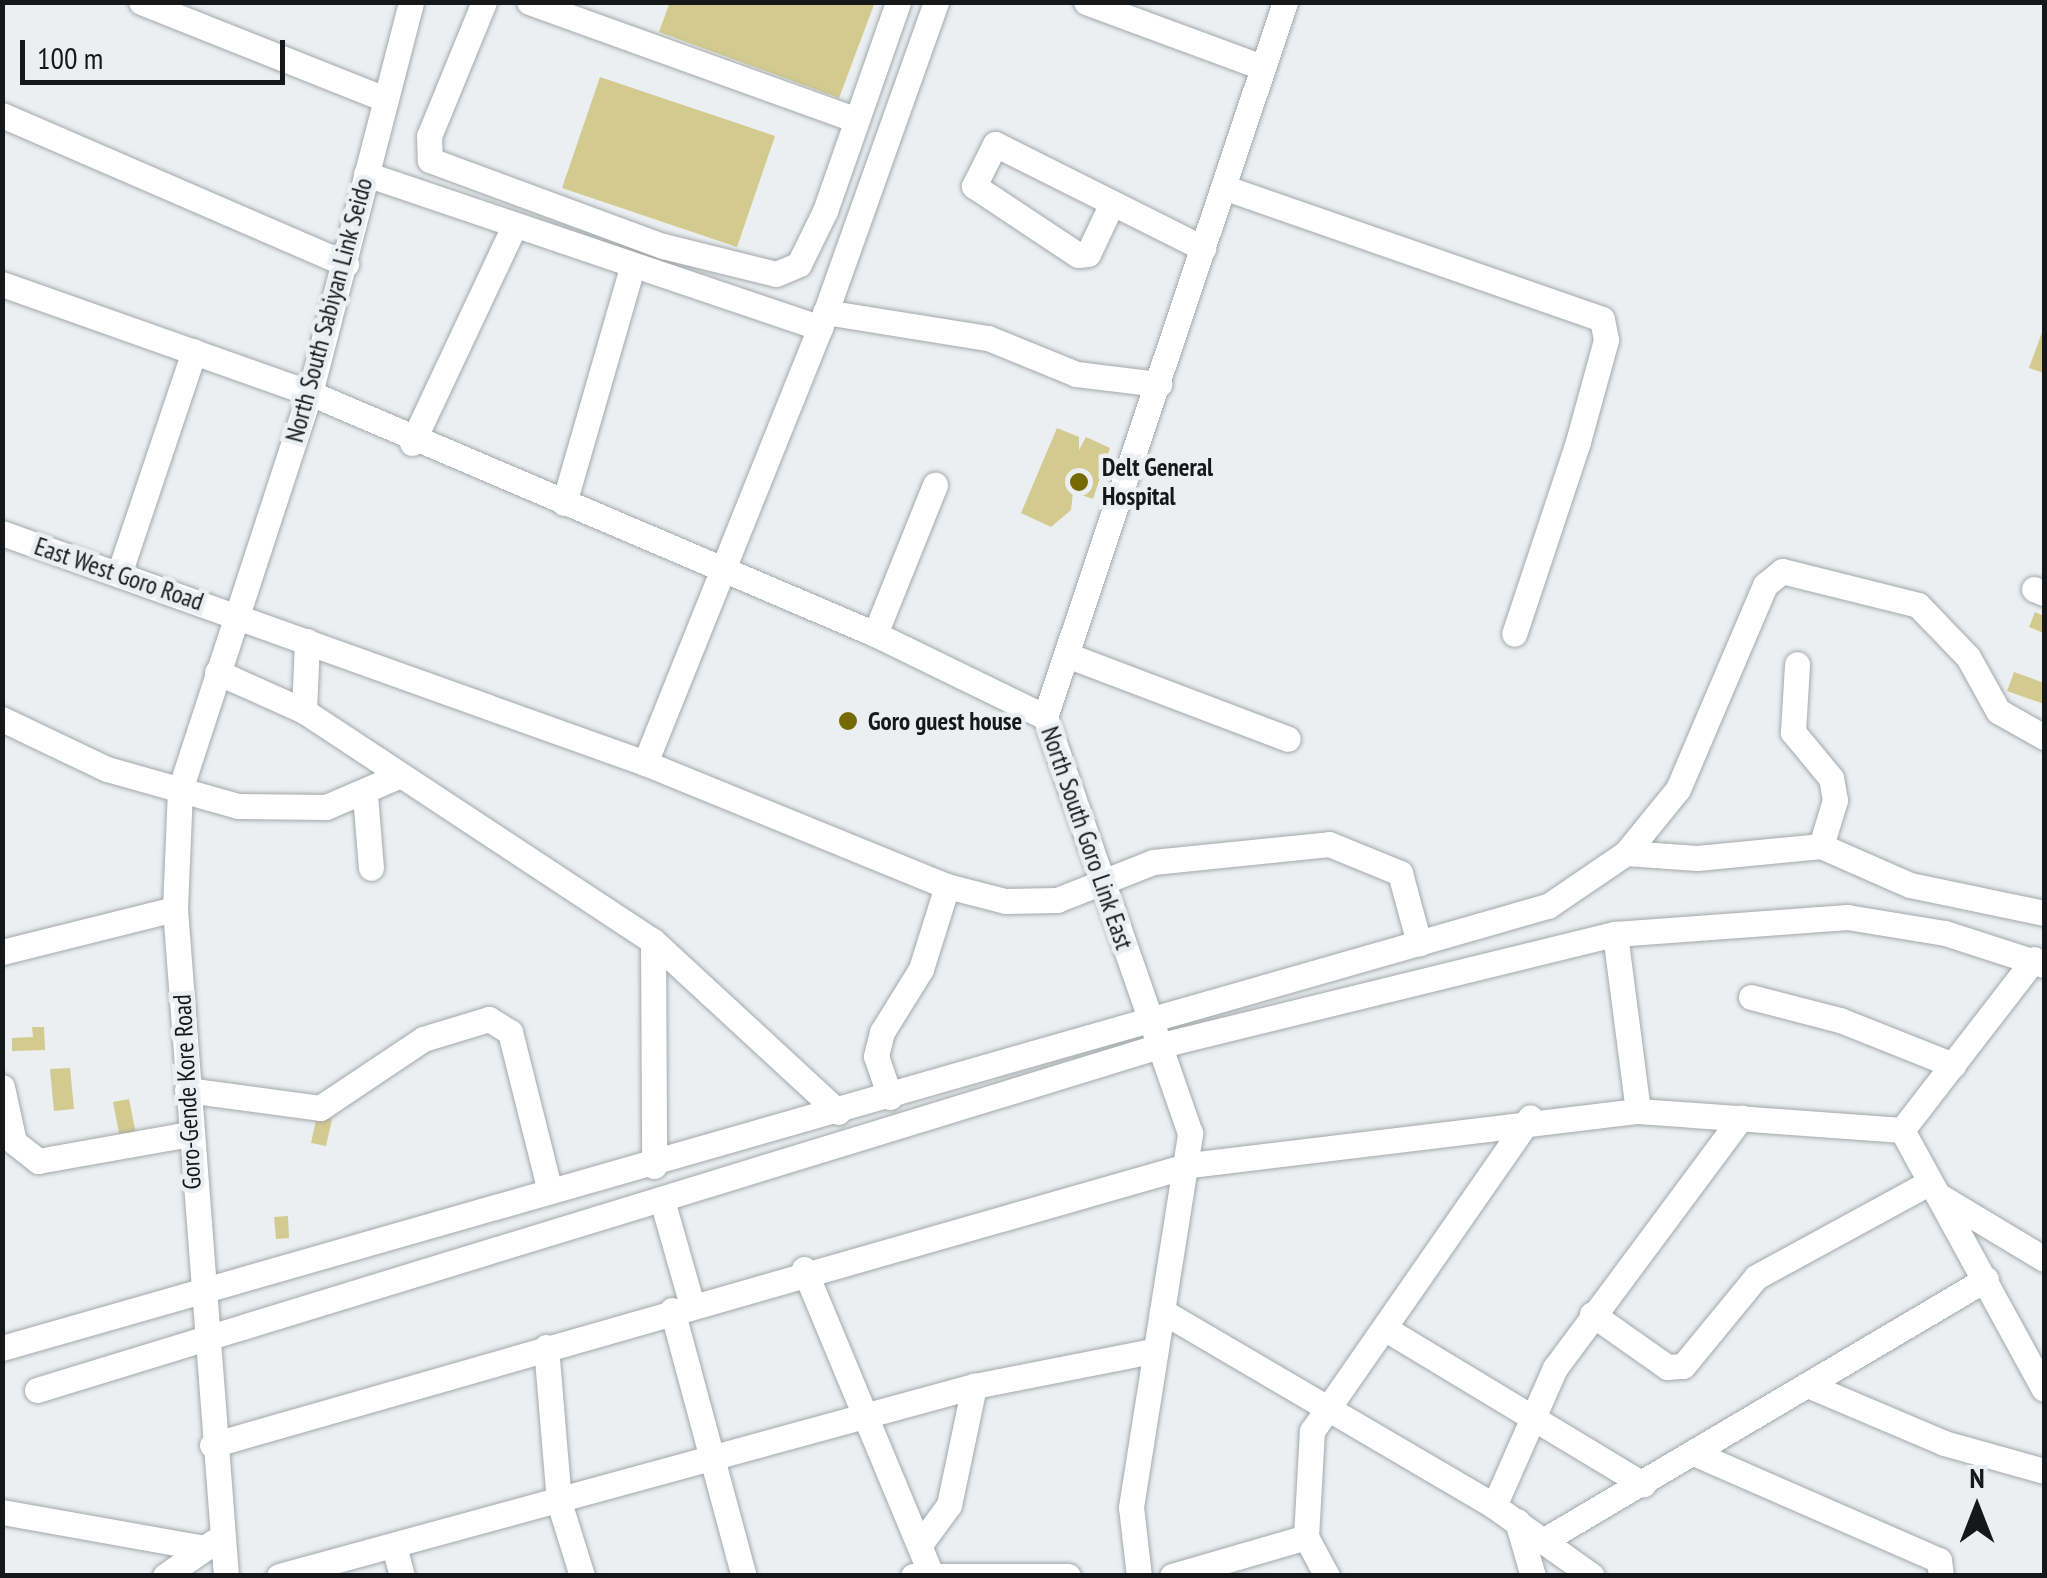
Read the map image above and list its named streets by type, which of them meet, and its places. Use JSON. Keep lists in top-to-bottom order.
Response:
{
  "streets": {
    "street": [
      "North South Sabiyan Link Seido",
      "East West Goro Road",
      "North South Goro Link East",
      "Goro-Gende Kore Road"
    ]
  },
  "crossings": [
    ["North South Sabiyan Link Seido", "East West Goro Road"],
    ["North South Sabiyan Link Seido", "Goro-Gende Kore Road"],
    ["East West Goro Road", "North South Goro Link East"],
    ["East West Goro Road", "Goro-Gende Kore Road"]
  ],
  "places": ["Delt General Hospital", "Goro guest house"],
  "scale_bar": "100 m",
  "north": "top"
}
